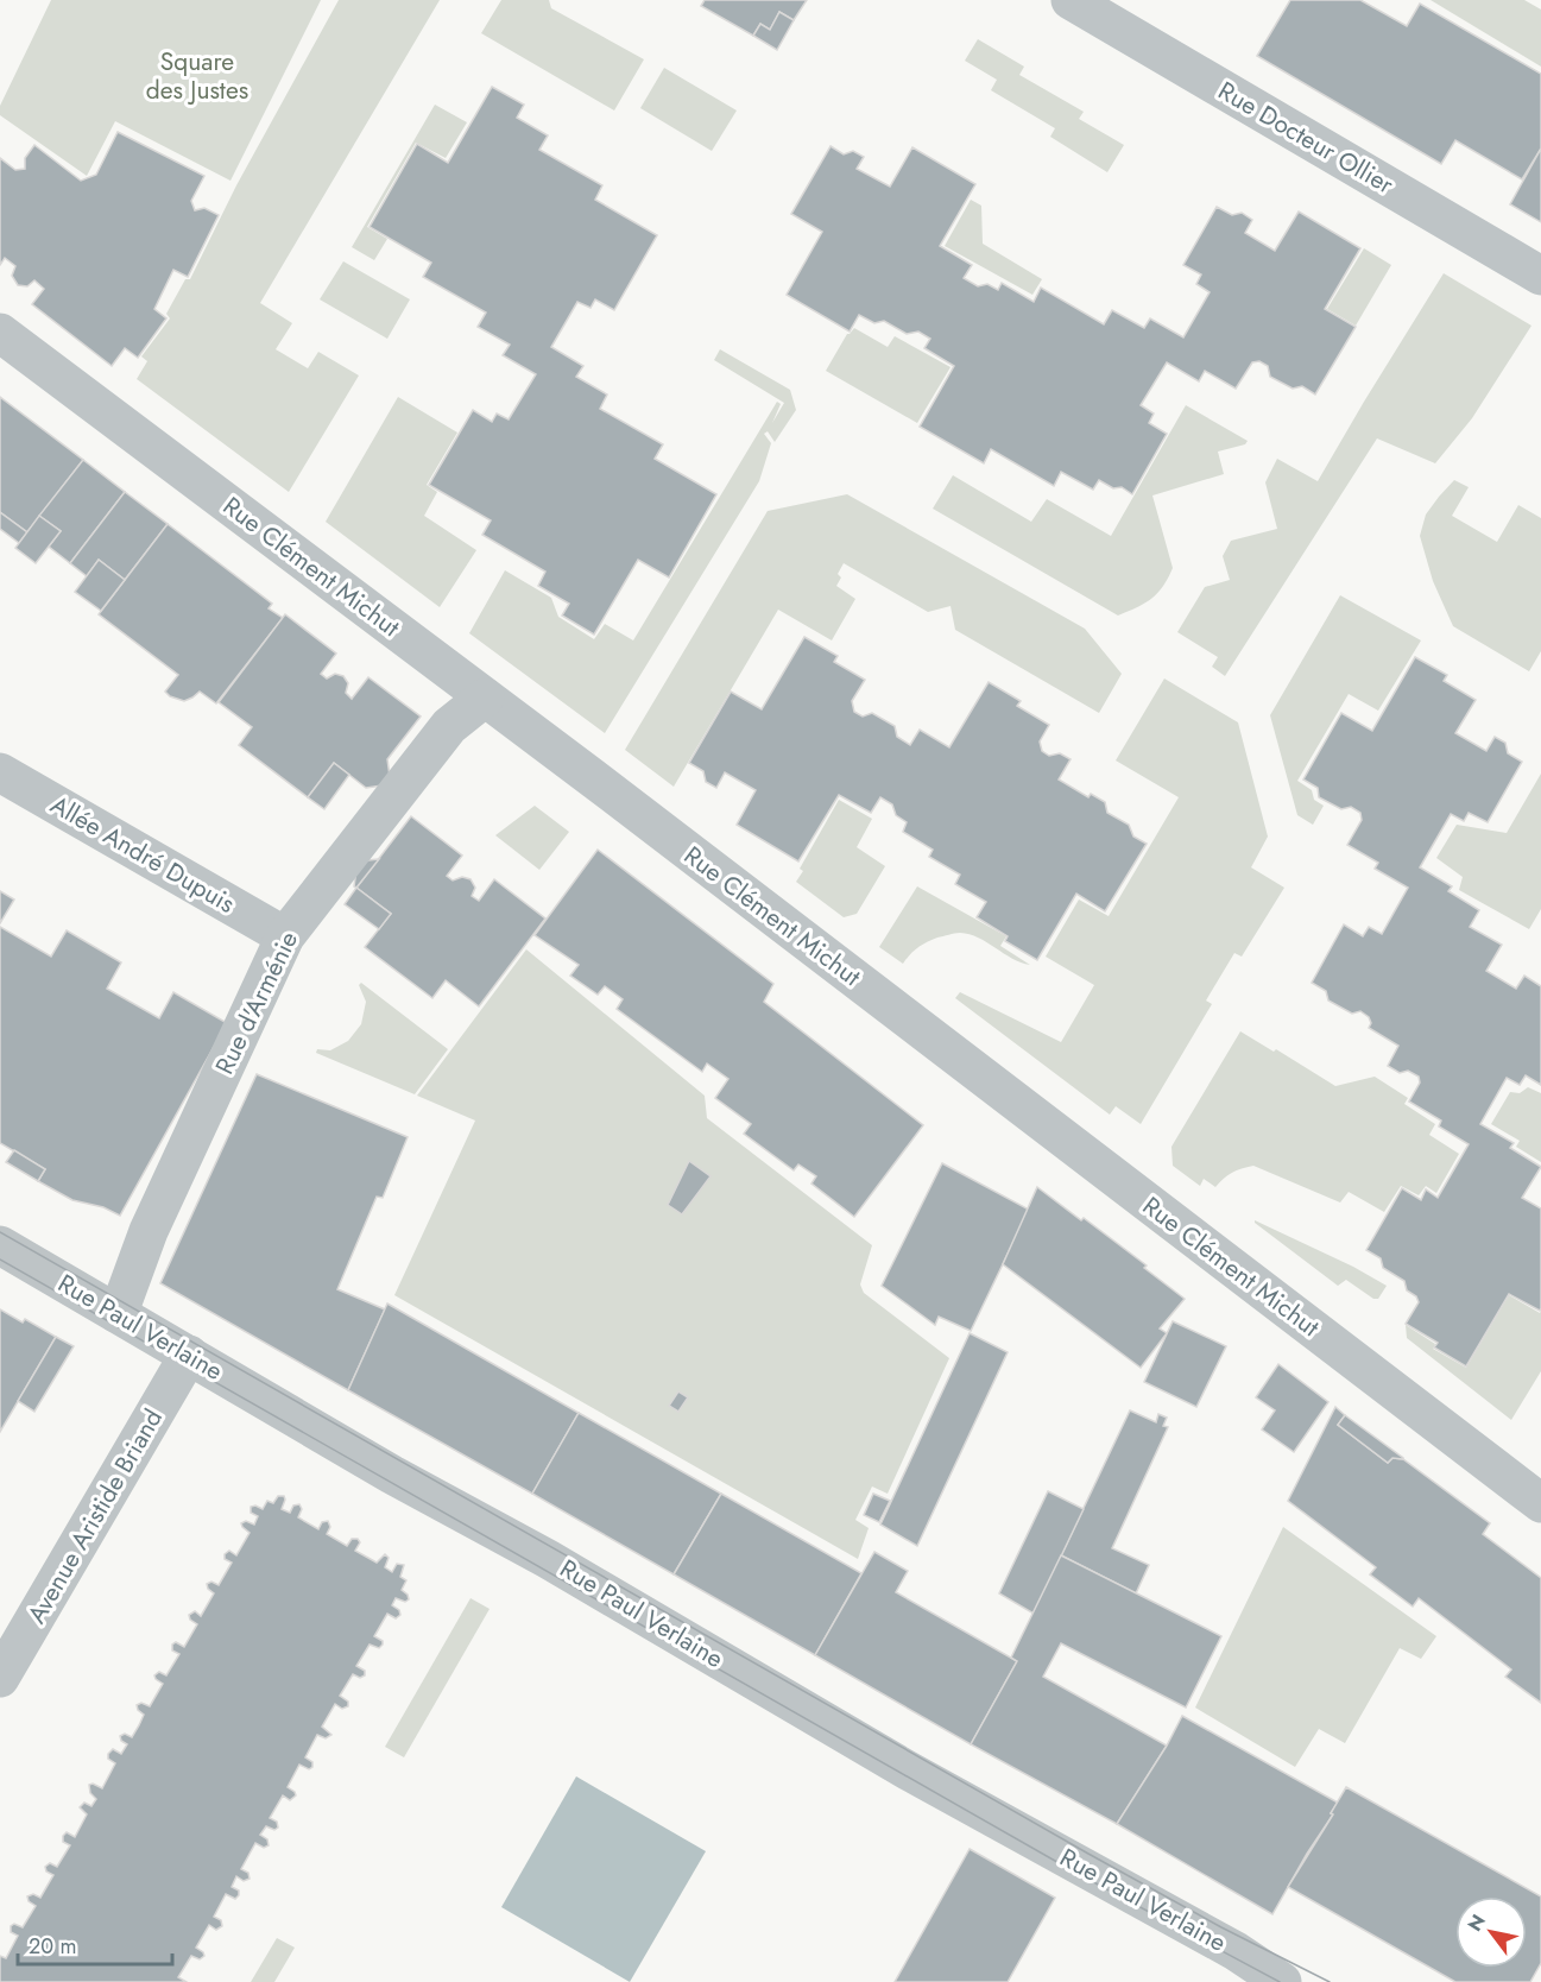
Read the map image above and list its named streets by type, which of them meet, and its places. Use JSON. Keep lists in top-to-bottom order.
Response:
{
  "streets": {
    "street": [
      "Rue Docteur Ollier",
      "Rue Clément Michut",
      "Allée André Dupuis",
      "Rue d'Arménie",
      "Rue Paul Verlaine",
      "Avenue Aristide Briand"
    ]
  },
  "crossings": [
    ["Rue Clément Michut", "Rue d'Arménie"],
    ["Allée André Dupuis", "Rue d'Arménie"],
    ["Rue d'Arménie", "Rue Paul Verlaine"],
    ["Rue Paul Verlaine", "Avenue Aristide Briand"]
  ],
  "parks": ["Square des Justes"],
  "scale_bar": "20 m",
  "north": "top left"
}
